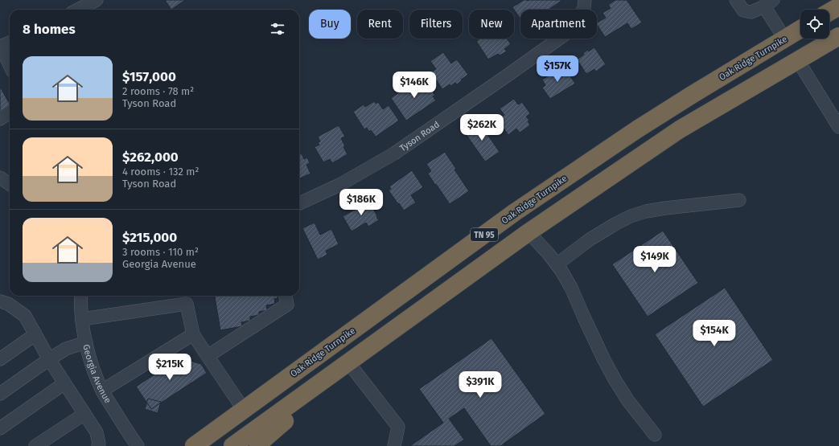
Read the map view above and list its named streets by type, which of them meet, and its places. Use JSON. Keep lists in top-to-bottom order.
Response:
{
  "streets": {
    "highway": ["Oak Ridge Turnpike", "TN 95"],
    "street": ["Tyson Road", "Georgia Avenue"]
  },
  "page": {
    "chip": [
      "Buy",
      "Rent",
      "Filters",
      "New",
      "Apartment"
    ],
    "heading": "8 homes",
    "list": [
      {
        "name": "$157,000",
        "note": "2 rooms · 78 m² · Tyson Road"
      },
      {
        "name": "$262,000",
        "note": "4 rooms · 132 m² · Tyson Road"
      },
      {
        "name": "$215,000",
        "note": "3 rooms · 110 m² · Georgia Avenue"
      }
    ],
    "price": [
      "$157K",
      "$146K",
      "$262K",
      "$186K",
      "$149K",
      "$154K",
      "$215K",
      "$391K"
    ]
  }
}
